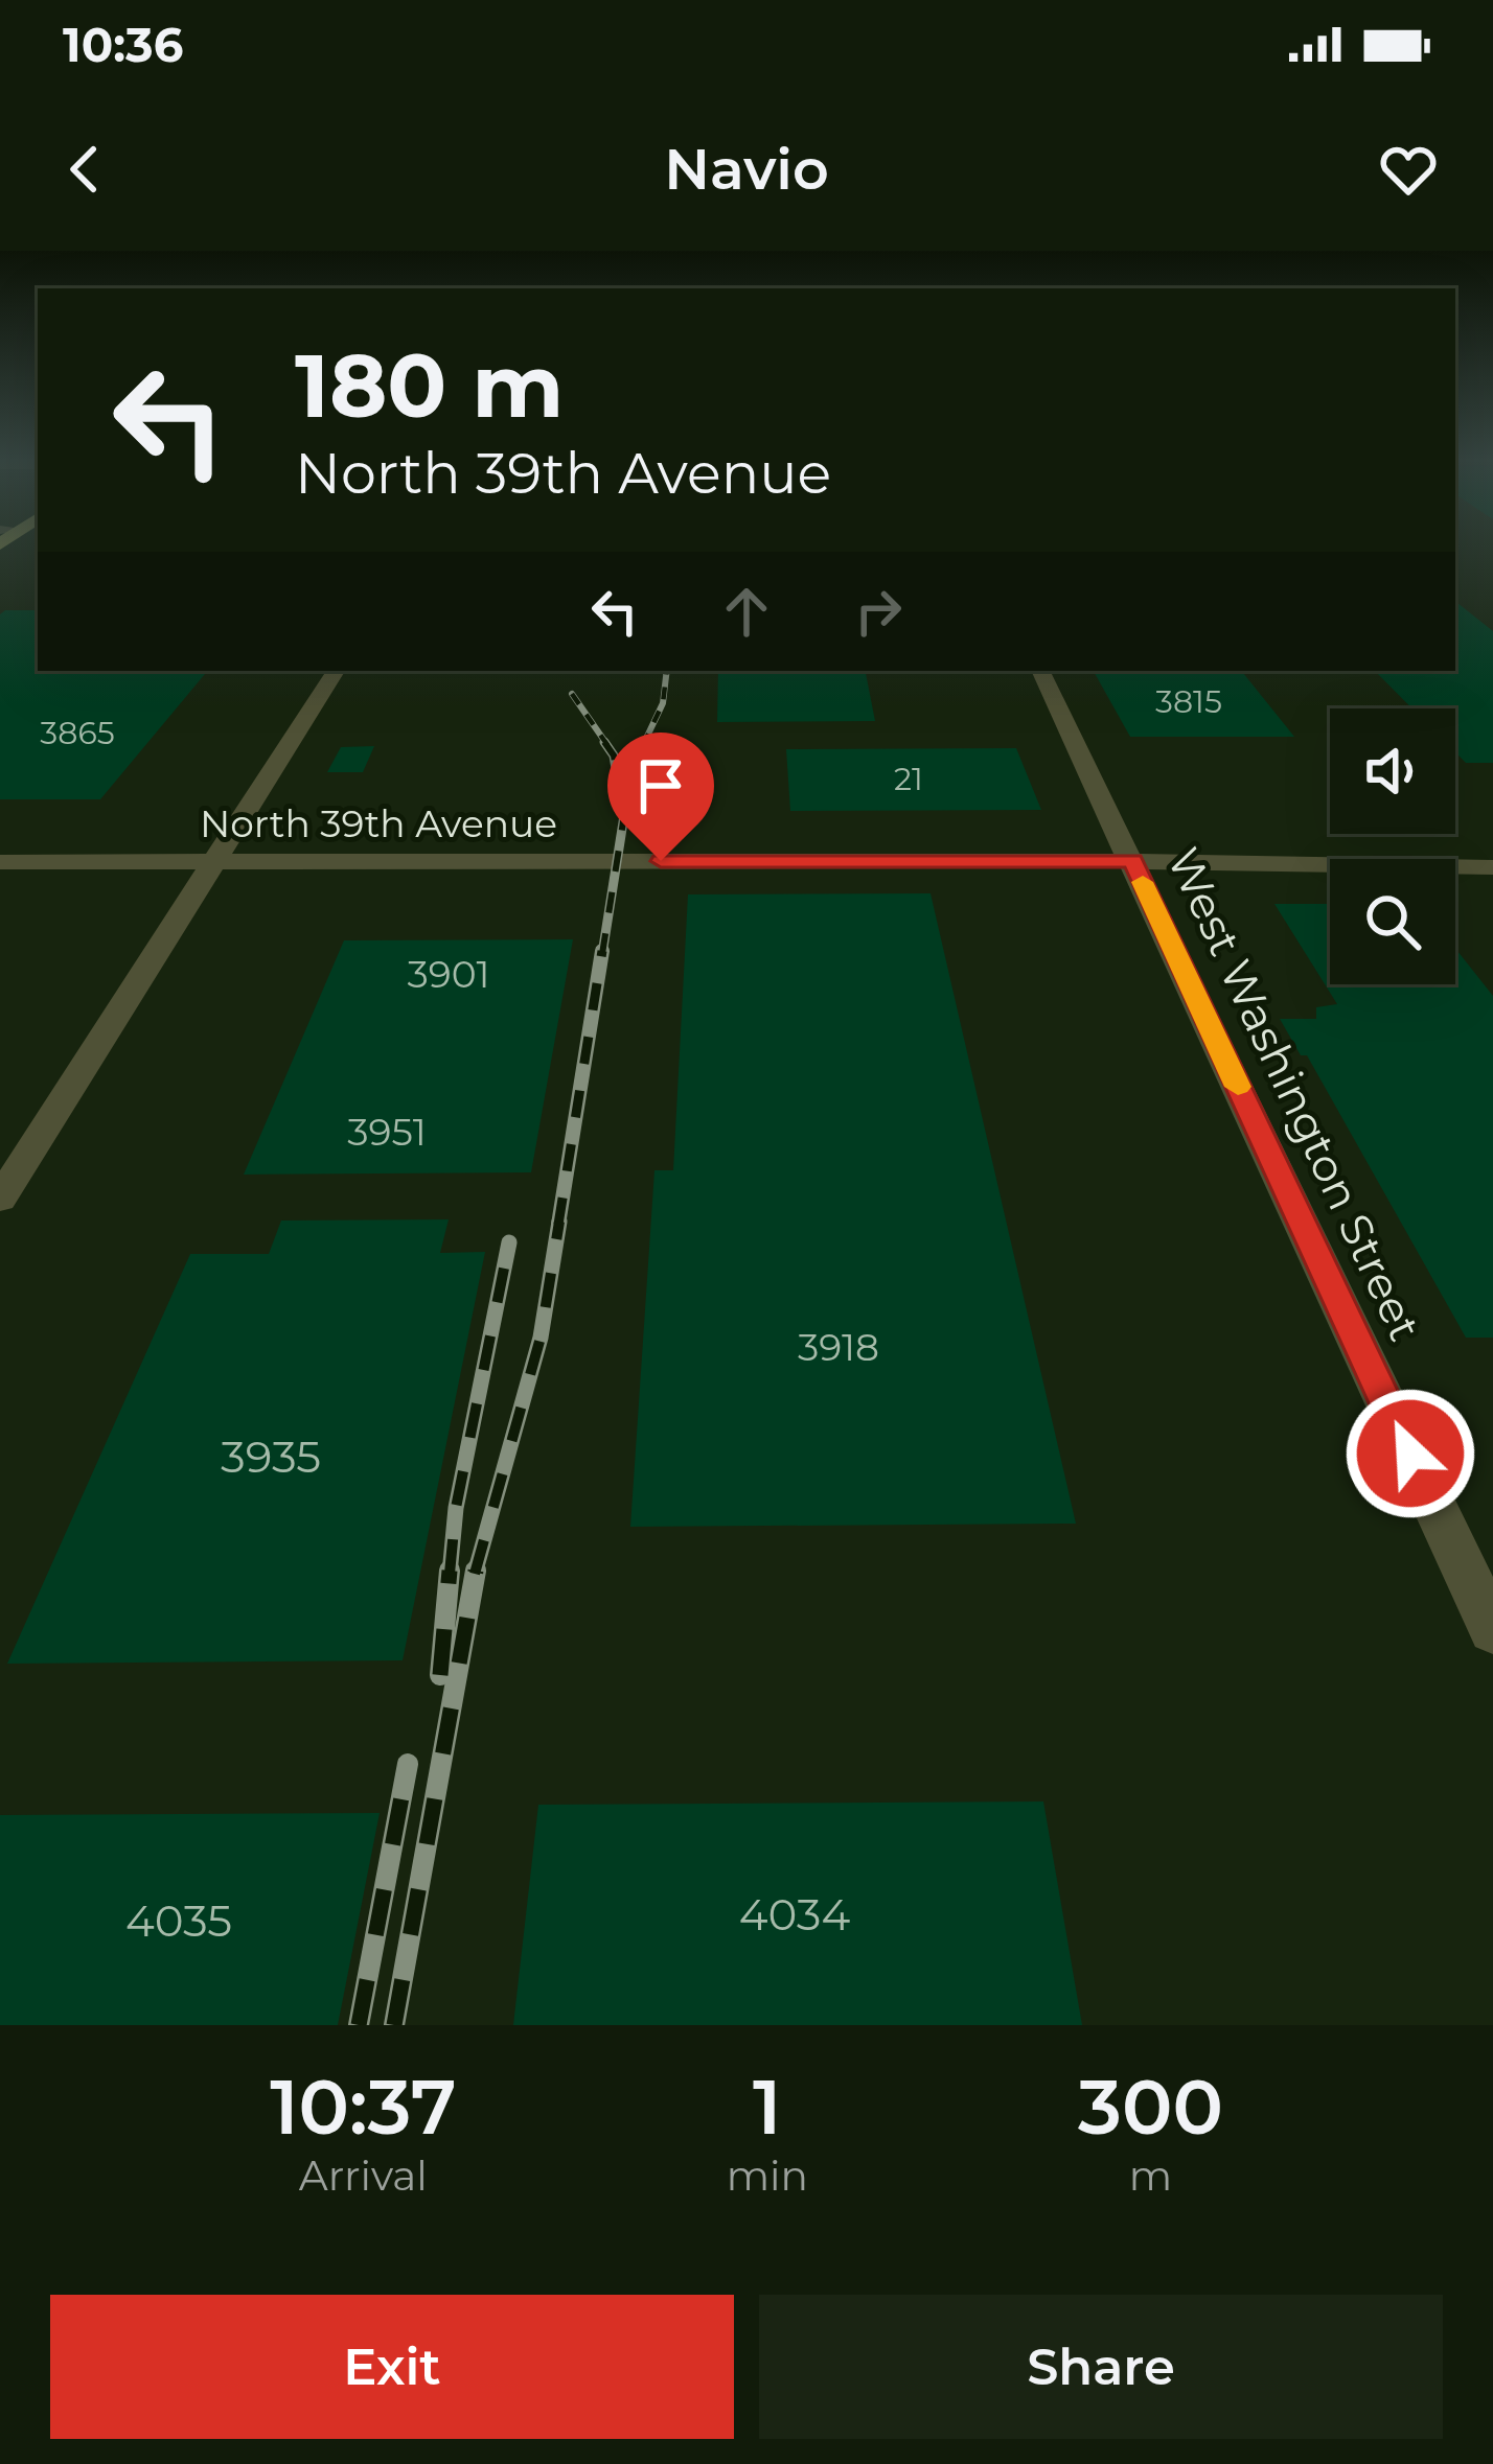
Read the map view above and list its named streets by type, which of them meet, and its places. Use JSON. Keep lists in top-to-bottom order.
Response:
{
  "streets": {
    "street": ["North 39th Avenue", "West Washington Street"]
  },
  "crossings": [
    ["North 39th Avenue", "West Washington Street"]
  ],
  "house_numbers": [
    "3815",
    "3865",
    "21",
    "3901",
    "3951",
    "3918",
    "3935",
    "4034",
    "4035"
  ],
  "page": {
    "status": "10:36",
    "header": "Navio",
    "turn": ["180 m", "North 39th Avenue"],
    "eta": [
      "10:37",
      "Arrival",
      "1",
      "min",
      "300",
      "m"
    ],
    "buttons": ["Exit", "Share"]
  }
}
